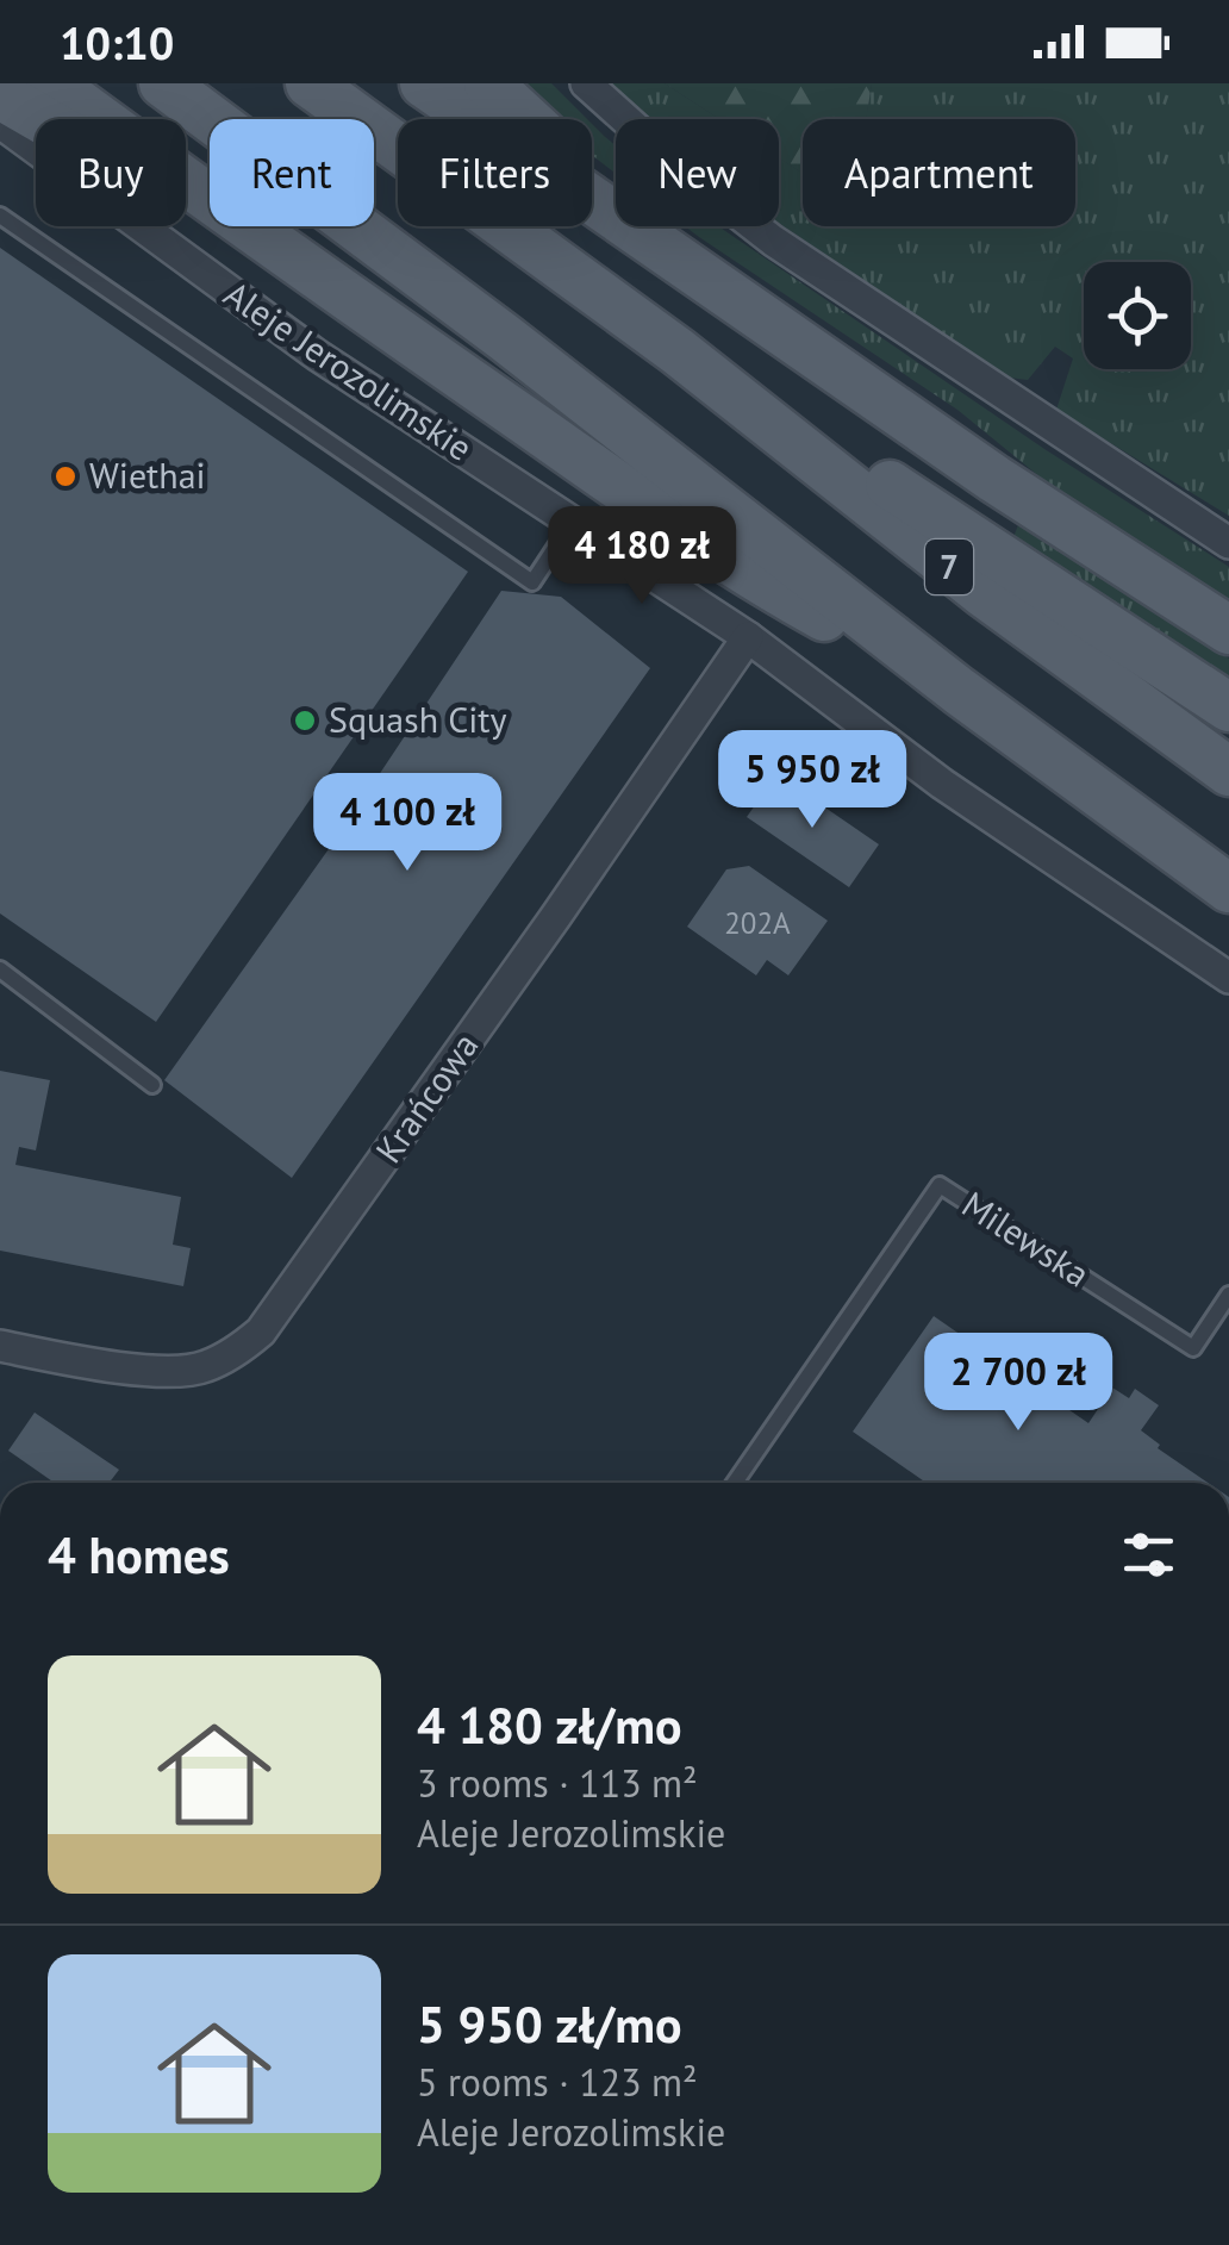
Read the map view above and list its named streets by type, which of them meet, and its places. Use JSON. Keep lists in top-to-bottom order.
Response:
{
  "streets": {
    "main road": ["7"],
    "street": ["Aleje Jerozolimskie", "Krańcowa"],
    "lane": ["Milewska"]
  },
  "crossings": [
    ["Aleje Jerozolimskie", "Krańcowa"]
  ],
  "places": ["Wiethai", "Squash City"],
  "house_numbers": ["202A"],
  "page": {
    "status": "10:10",
    "chip": [
      "Buy",
      "Rent",
      "Filters",
      "New",
      "Apartment"
    ],
    "price": [
      "4 180 zł",
      "5 950 zł",
      "4 100 zł",
      "2 700 zł"
    ],
    "heading": "4 homes",
    "list": [
      {
        "name": "4 180 zł/mo",
        "note": "3 rooms · 113 m² · Aleje Jerozolimskie"
      },
      {
        "name": "5 950 zł/mo",
        "note": "5 rooms · 123 m² · Aleje Jerozolimskie"
      }
    ]
  }
}
